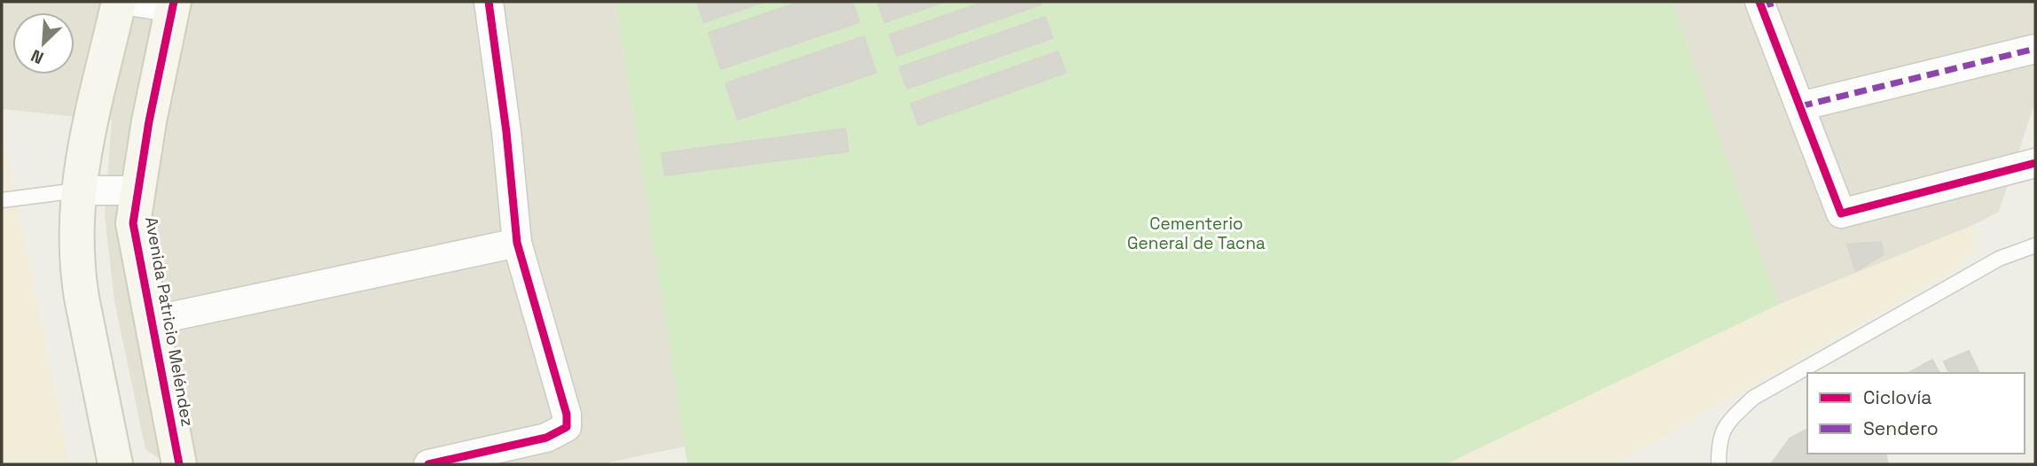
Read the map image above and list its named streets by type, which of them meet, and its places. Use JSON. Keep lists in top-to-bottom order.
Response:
{
  "streets": {
    "street": ["Avenida Patricio Meléndez"]
  },
  "parks": ["Cementerio General de Tacna"],
  "legend": ["Ciclovía", "Sendero"],
  "north": "bottom left"
}
